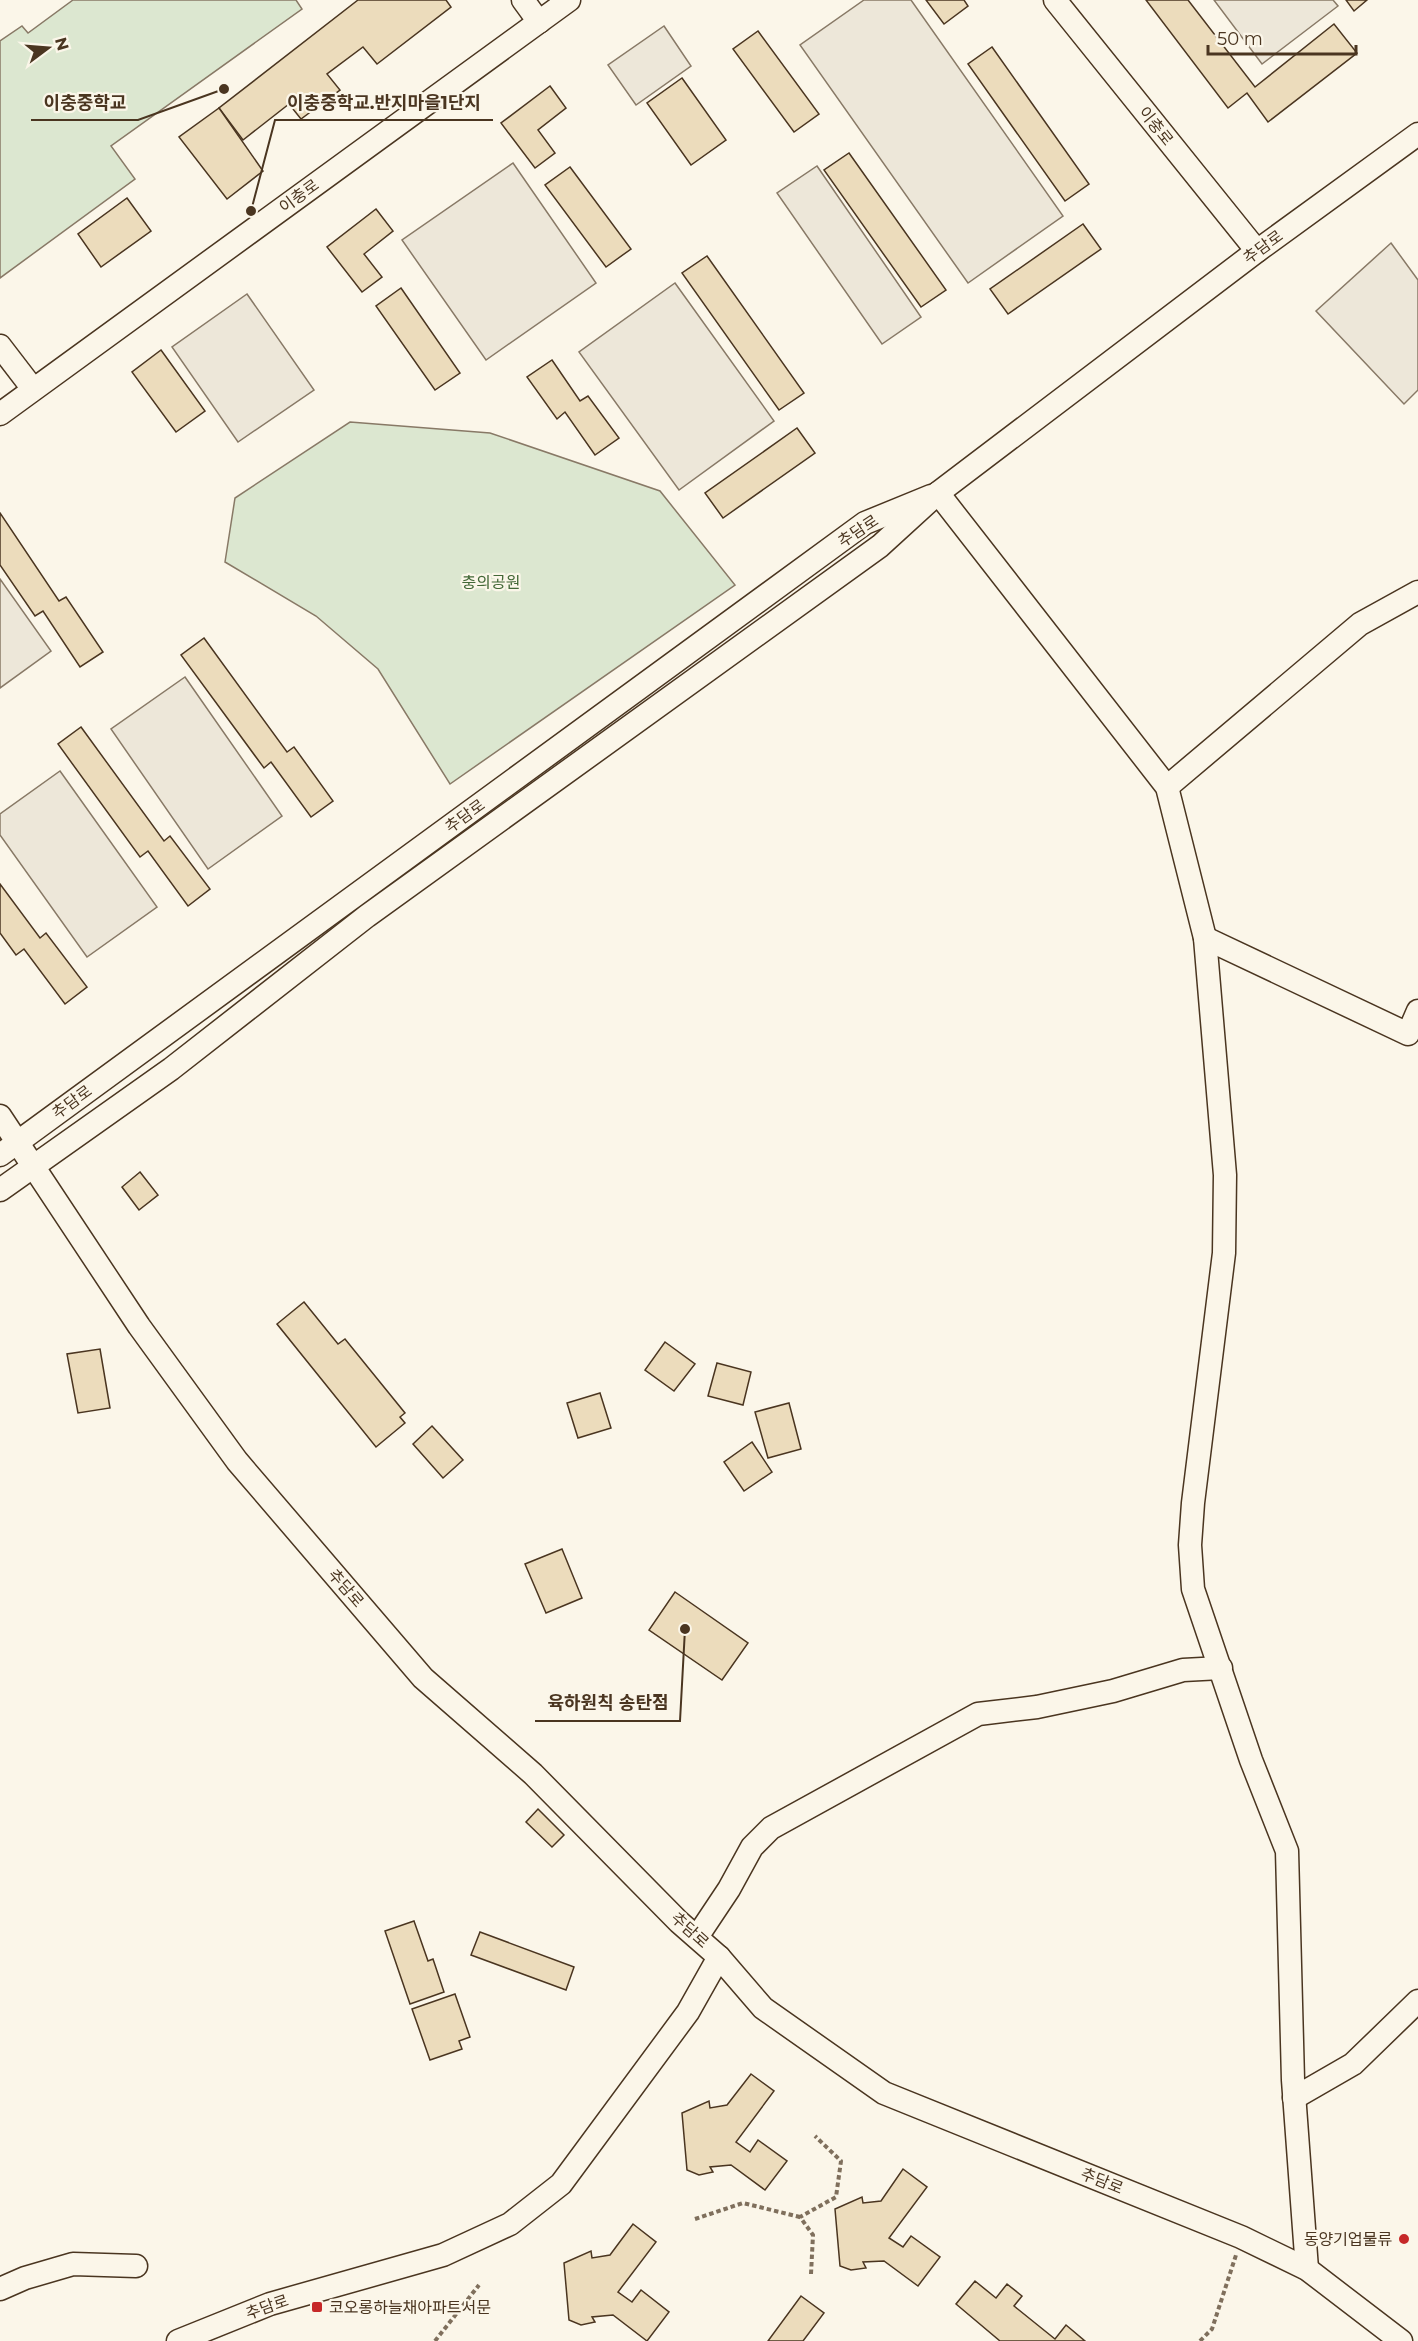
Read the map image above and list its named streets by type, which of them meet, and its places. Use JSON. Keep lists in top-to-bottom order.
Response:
{
  "streets": {
    "street": ["이충로", "추담로"]
  },
  "crossings": [
    ["이충로", "추담로"]
  ],
  "parks": ["충의공원"],
  "places": {
    "other": [
      "이충중학교",
      "이충중학교.반지마을1단지",
      "육하원칙 송탄점",
      "동양기업물류"
    ],
    "transit": ["코오롱하늘채아파트서문"]
  },
  "scale_bar": "50 m",
  "north": "right"
}
